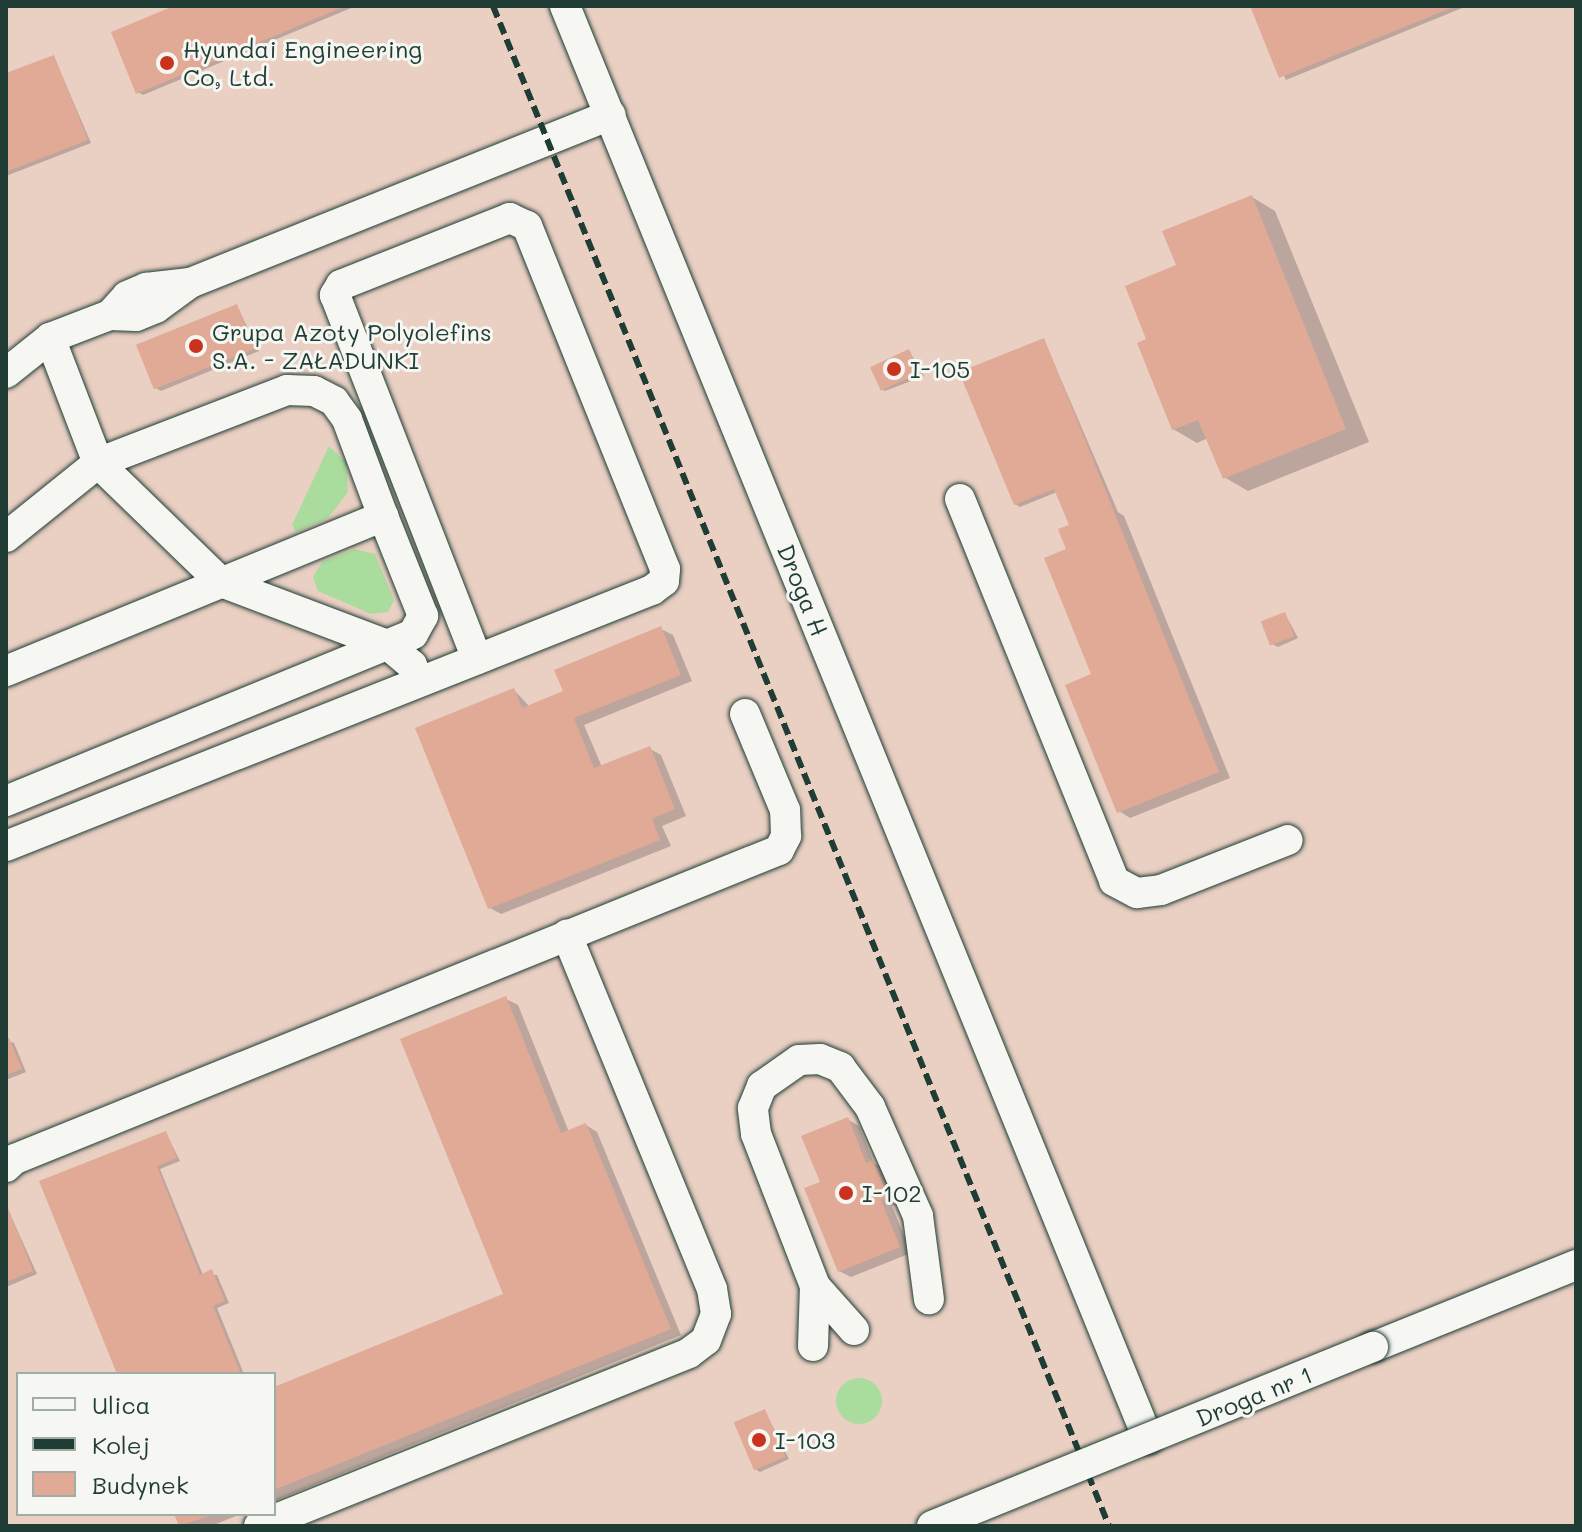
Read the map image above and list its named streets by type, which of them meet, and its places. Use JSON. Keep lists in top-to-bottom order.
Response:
{
  "streets": {
    "lane": ["Droga H", "Droga nr 1"]
  },
  "crossings": [
    ["Droga H", "Droga nr 1"]
  ],
  "places": [
    "Hyundai Engineering Co, Ltd.",
    "Grupa Azoty Polyolefins S.A. - ZAŁADUNKI",
    "I-105",
    "I-102",
    "I-103"
  ],
  "legend": ["Ulica", "Kolej", "Budynek"]
}
